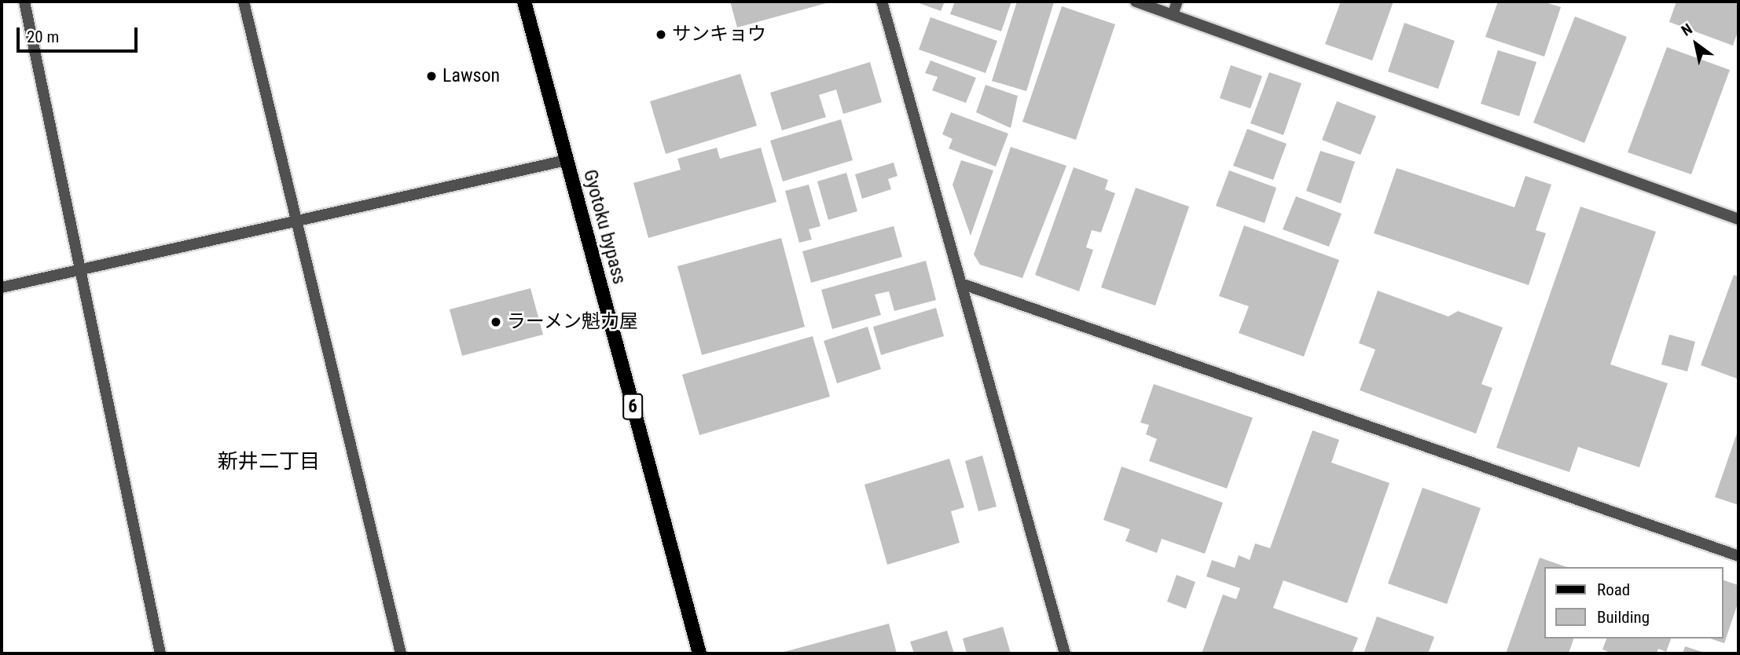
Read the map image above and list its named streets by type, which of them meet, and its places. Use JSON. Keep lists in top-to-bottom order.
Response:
{
  "streets": {
    "main road": ["Gyotoku bypass", "6"]
  },
  "districts": ["新井二丁目"],
  "places": ["サンキョウ", "Lawson", "ラーメン魁力屋"],
  "legend": ["Road", "Building"],
  "scale_bar": "20 m",
  "north": "top left"
}
